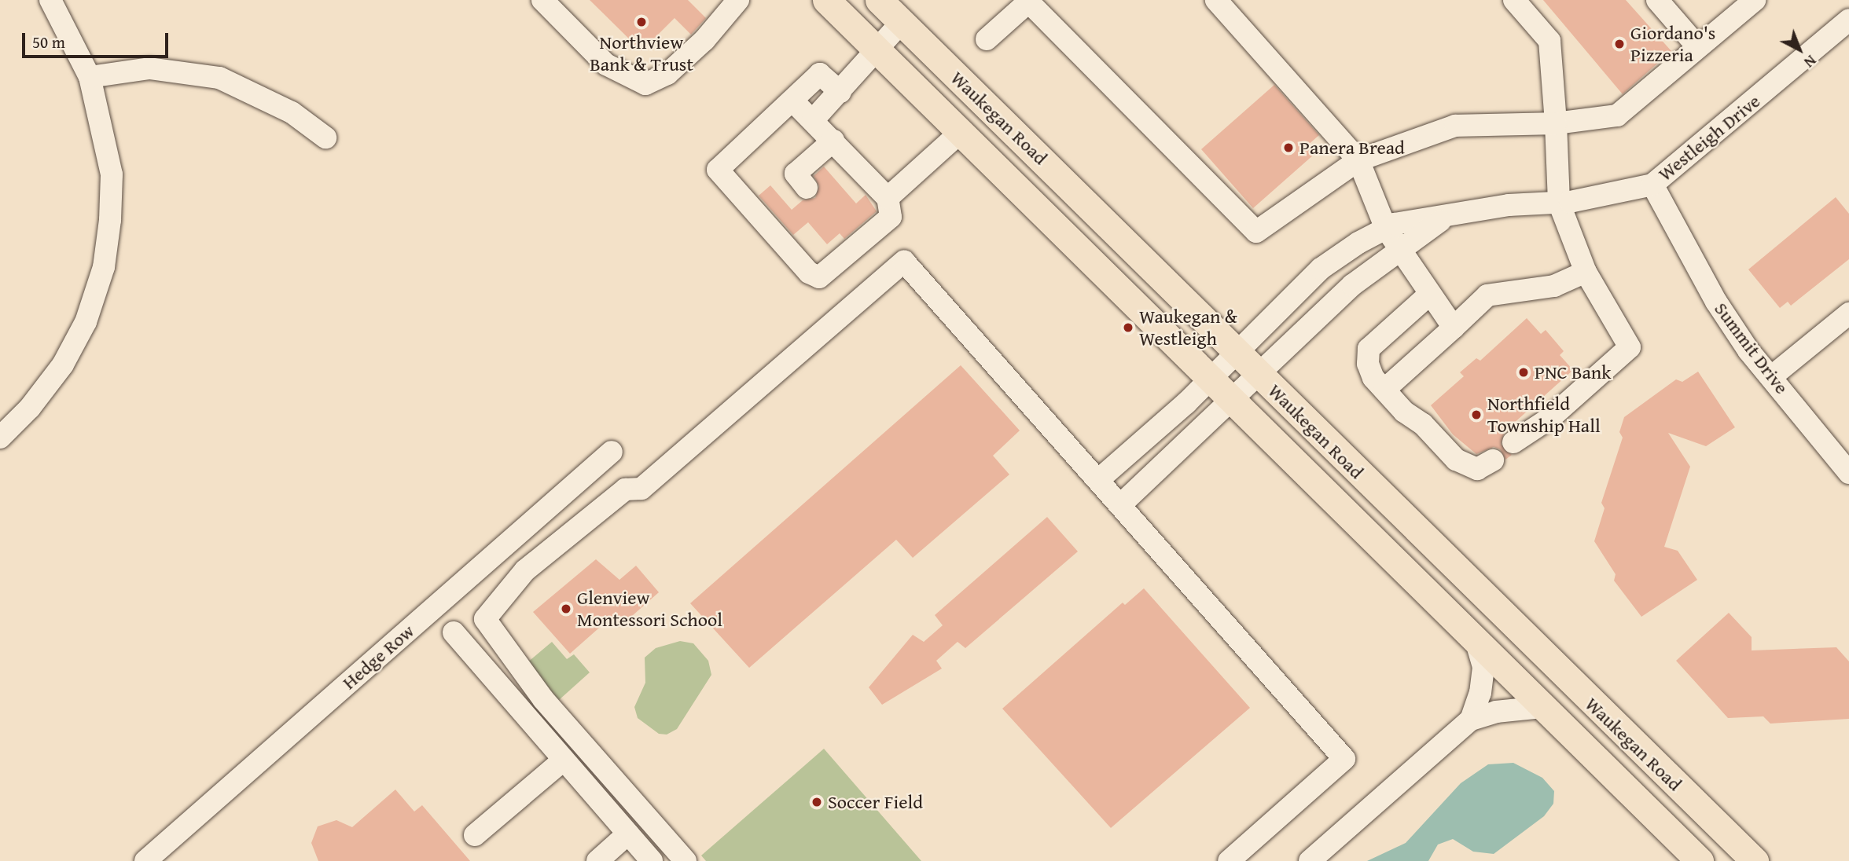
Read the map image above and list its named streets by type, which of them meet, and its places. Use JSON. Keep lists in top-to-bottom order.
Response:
{
  "streets": {
    "main road": ["Waukegan Road"],
    "street": ["Westleigh Drive", "Summit Drive", "Hedge Row"]
  },
  "crossings": [
    ["Waukegan Road", "Westleigh Drive"],
    ["Westleigh Drive", "Summit Drive"]
  ],
  "places": [
    "Northview Bank & Trust",
    "Giordano's Pizzeria",
    "Panera Bread",
    "Waukegan & Westleigh",
    "PNC Bank",
    "Northfield Township Hall",
    "Glenview Montessori School",
    "Soccer Field"
  ],
  "scale_bar": "50 m",
  "north": "bottom right"
}
